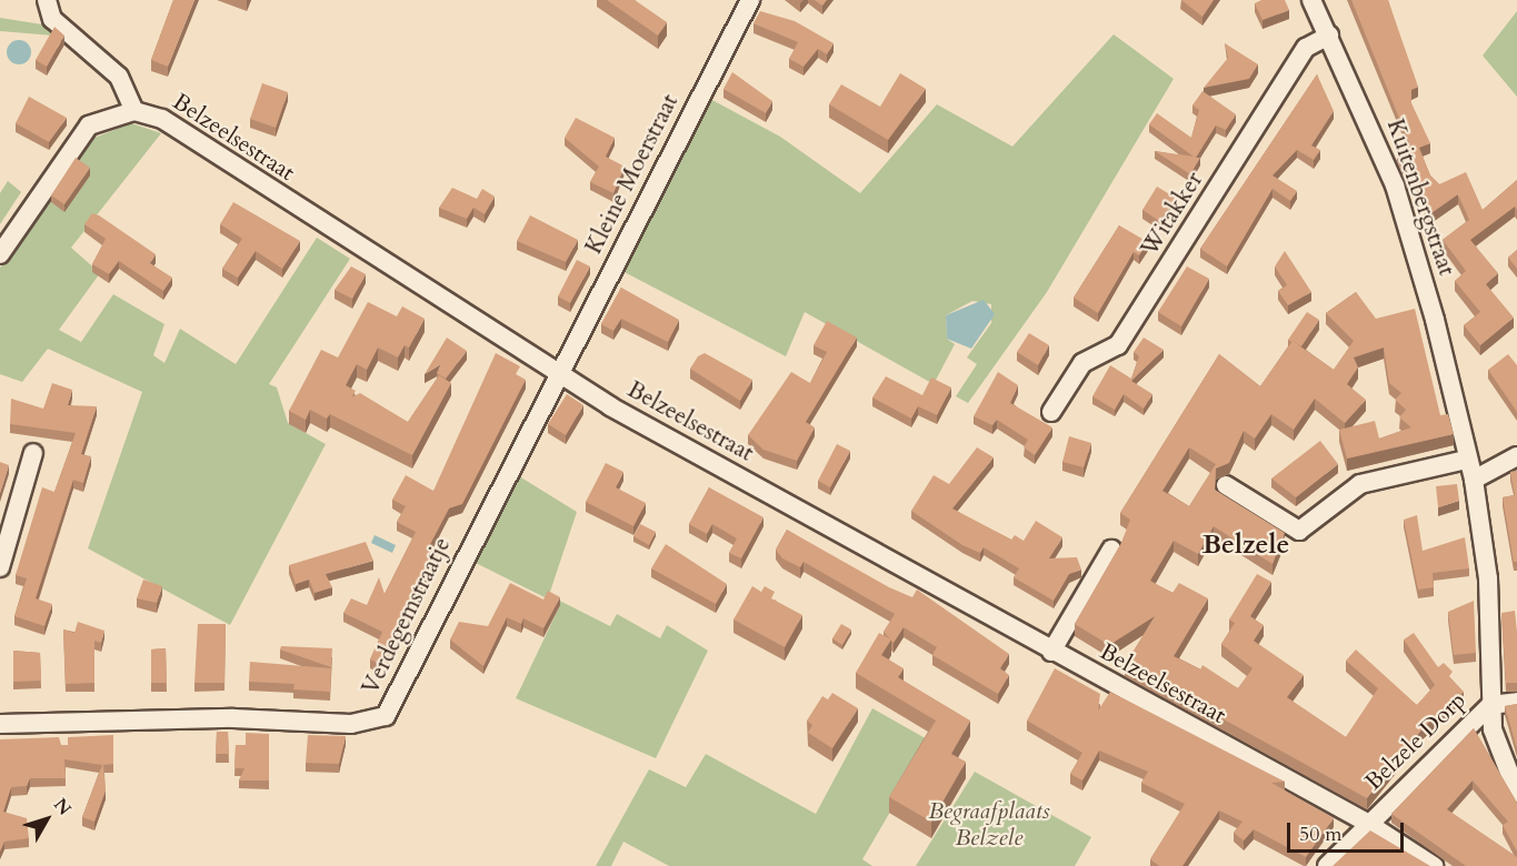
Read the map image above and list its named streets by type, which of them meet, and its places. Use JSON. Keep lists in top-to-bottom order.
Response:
{
  "streets": {
    "street": [
      "Belzeelsestraat",
      "Kleine Moerstraat",
      "Kuitenbergstraat",
      "Witakker",
      "Verdegemstraatje",
      "Belzele Dorp"
    ]
  },
  "crossings": [
    ["Belzeelsestraat", "Kleine Moerstraat"],
    ["Belzeelsestraat", "Verdegemstraatje"],
    ["Belzeelsestraat", "Belzele Dorp"],
    ["Kleine Moerstraat", "Verdegemstraatje"],
    ["Kuitenbergstraat", "Witakker"],
    ["Kuitenbergstraat", "Belzele Dorp"]
  ],
  "districts": ["Belzele"],
  "parks": ["Begraafplaats Belzele"],
  "scale_bar": "50 m",
  "north": "top right"
}
